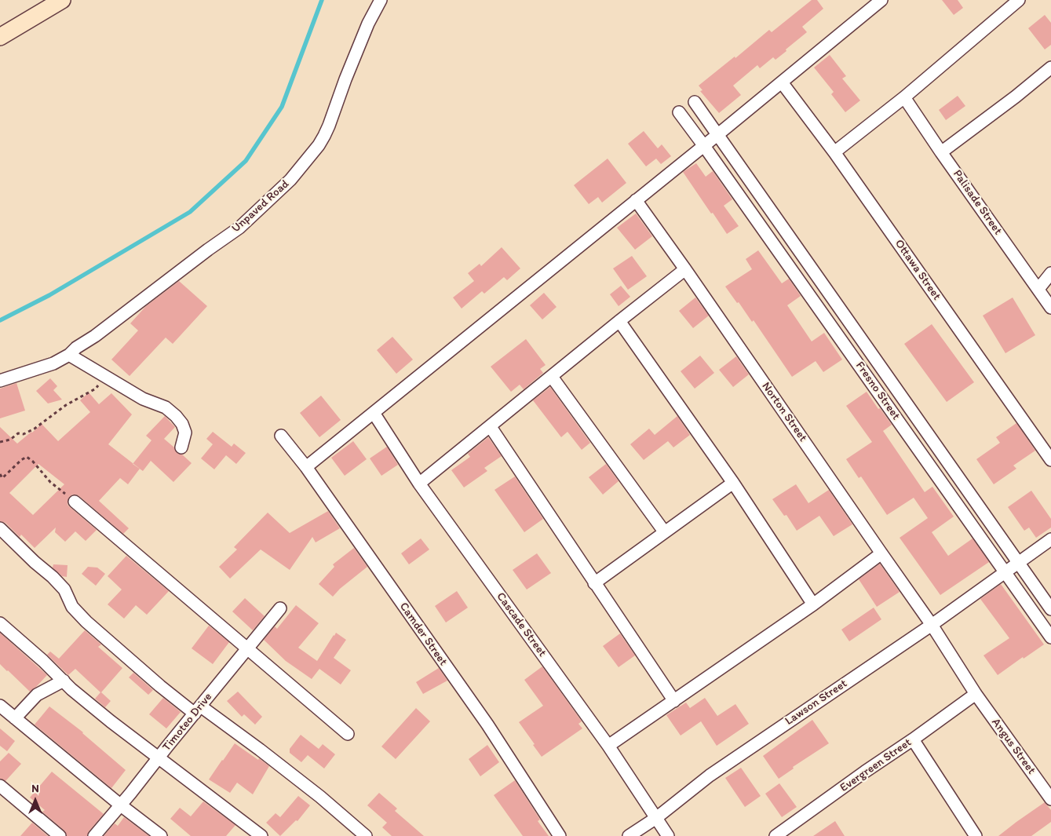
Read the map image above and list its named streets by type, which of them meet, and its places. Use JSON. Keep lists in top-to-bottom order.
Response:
{
  "streets": {
    "street": [
      "Palisade Street",
      "Unpaved Road",
      "Ottawa Street",
      "Fresno Street",
      "Norton Street",
      "Cascade Street",
      "Camder Street",
      "Lawson Street",
      "Timoteo Drive",
      "Angus Street",
      "Evergreen Street"
    ]
  },
  "crossings": [
    ["Fresno Street", "Lawson Street"],
    ["Norton Street", "Lawson Street"],
    ["Norton Street", "Angus Street"],
    ["Cascade Street", "Lawson Street"],
    ["Lawson Street", "Angus Street"],
    ["Angus Street", "Evergreen Street"]
  ],
  "north": "top"
}
